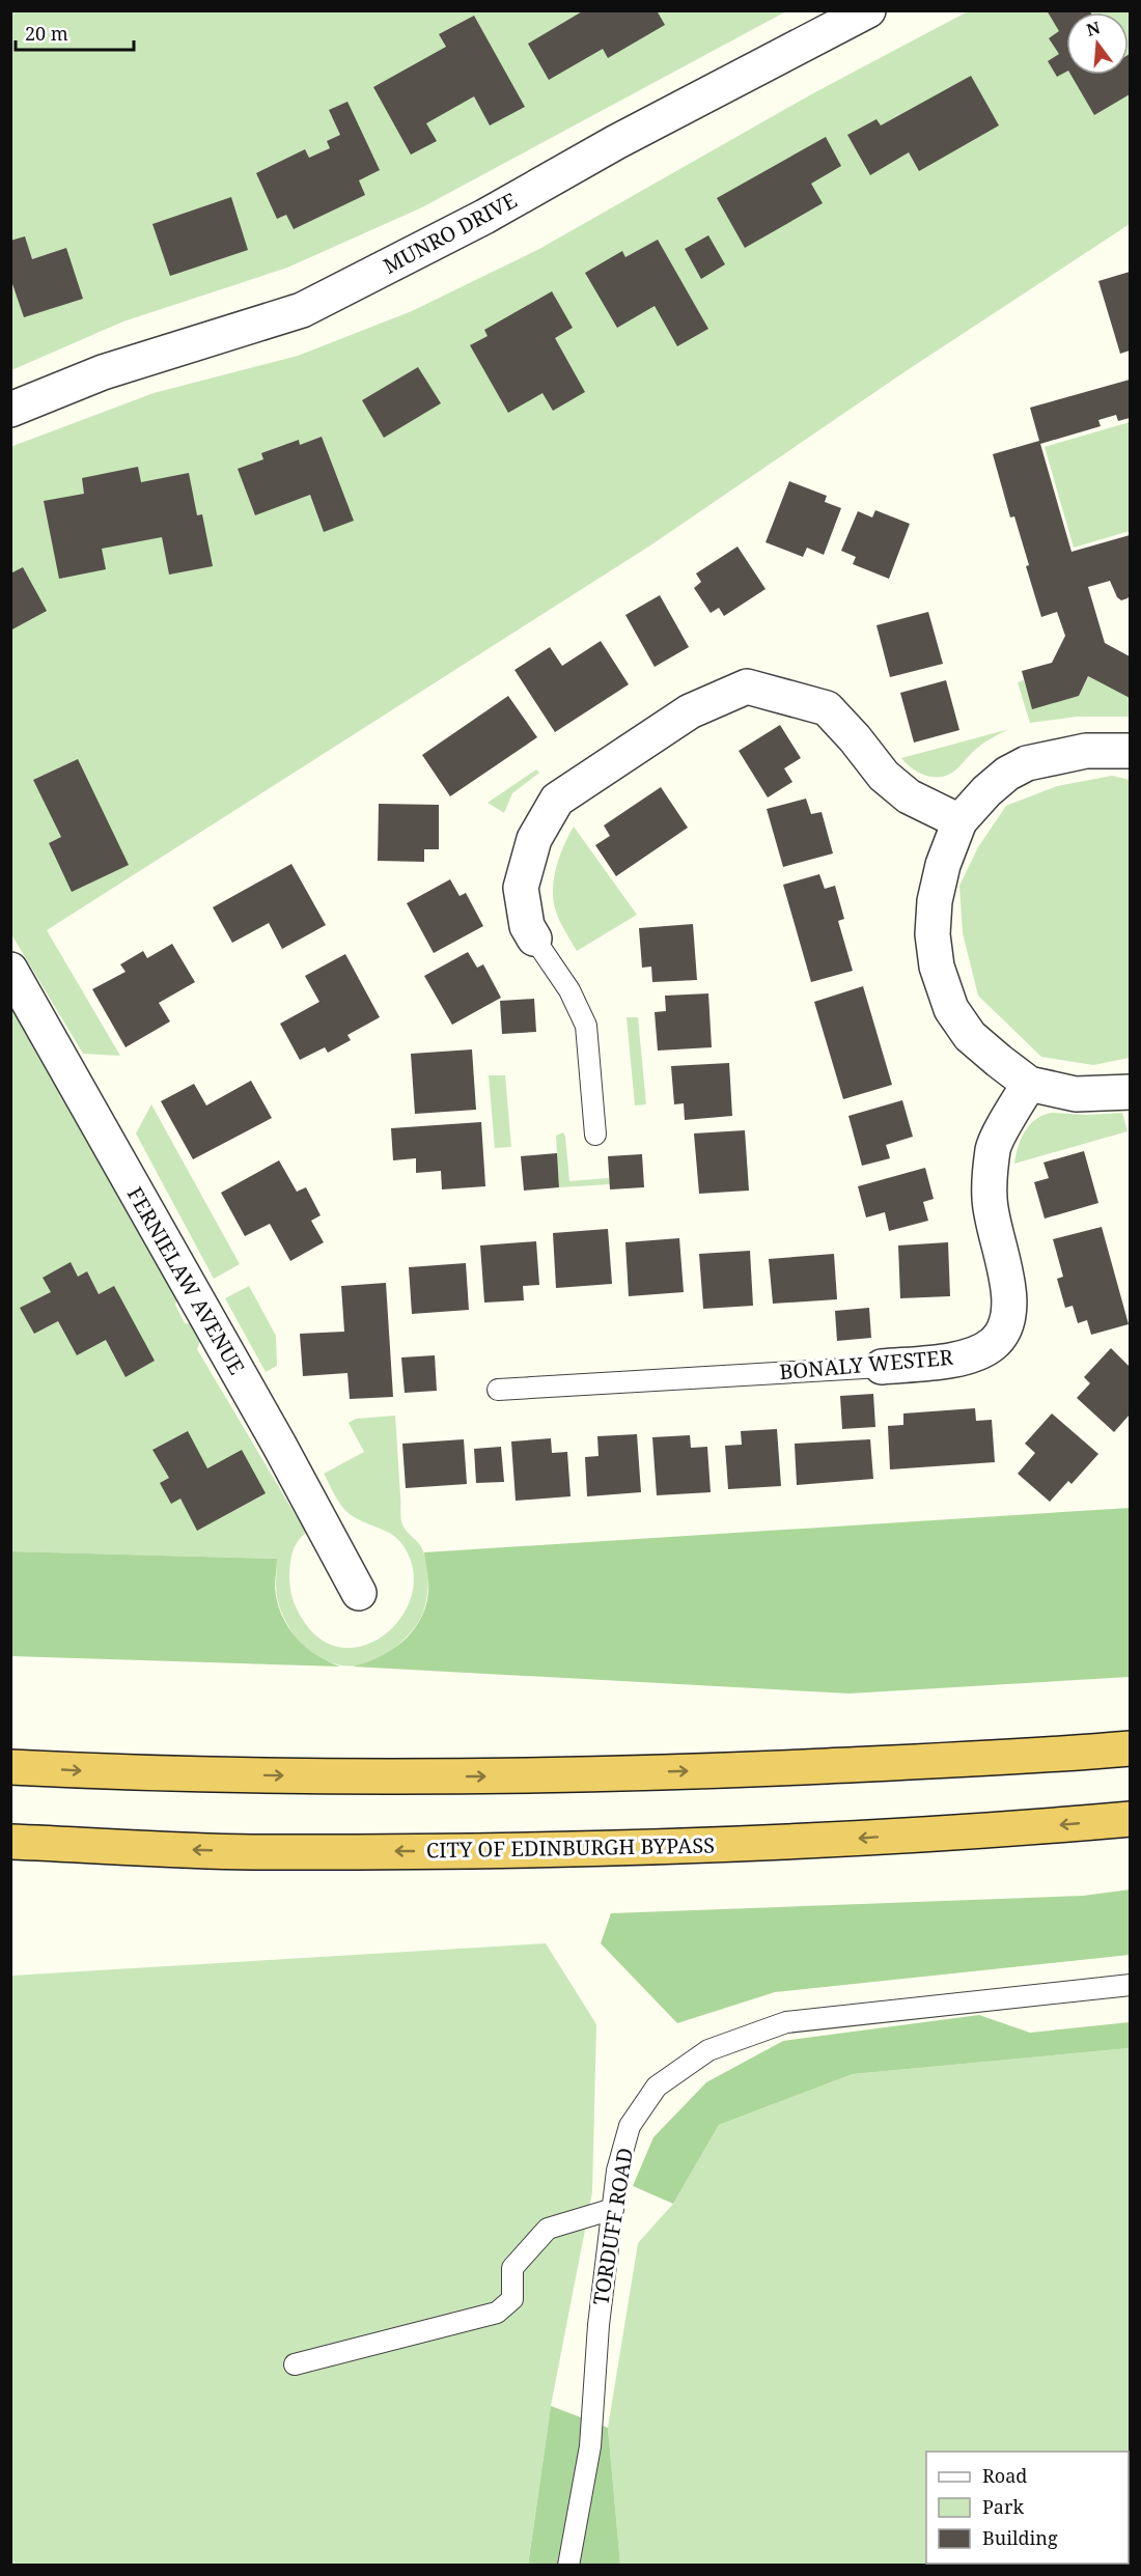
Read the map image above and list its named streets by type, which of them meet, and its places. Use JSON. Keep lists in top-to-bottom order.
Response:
{
  "streets": {
    "highway": ["CITY OF EDINBURGH BYPASS"],
    "street": ["MUNRO DRIVE", "FERNIELAW AVENUE", "BONALY WESTER"],
    "lane": ["TORDUFF ROAD"]
  },
  "legend": ["Road", "Park", "Building"],
  "scale_bar": "20 m",
  "north": "top"
}
